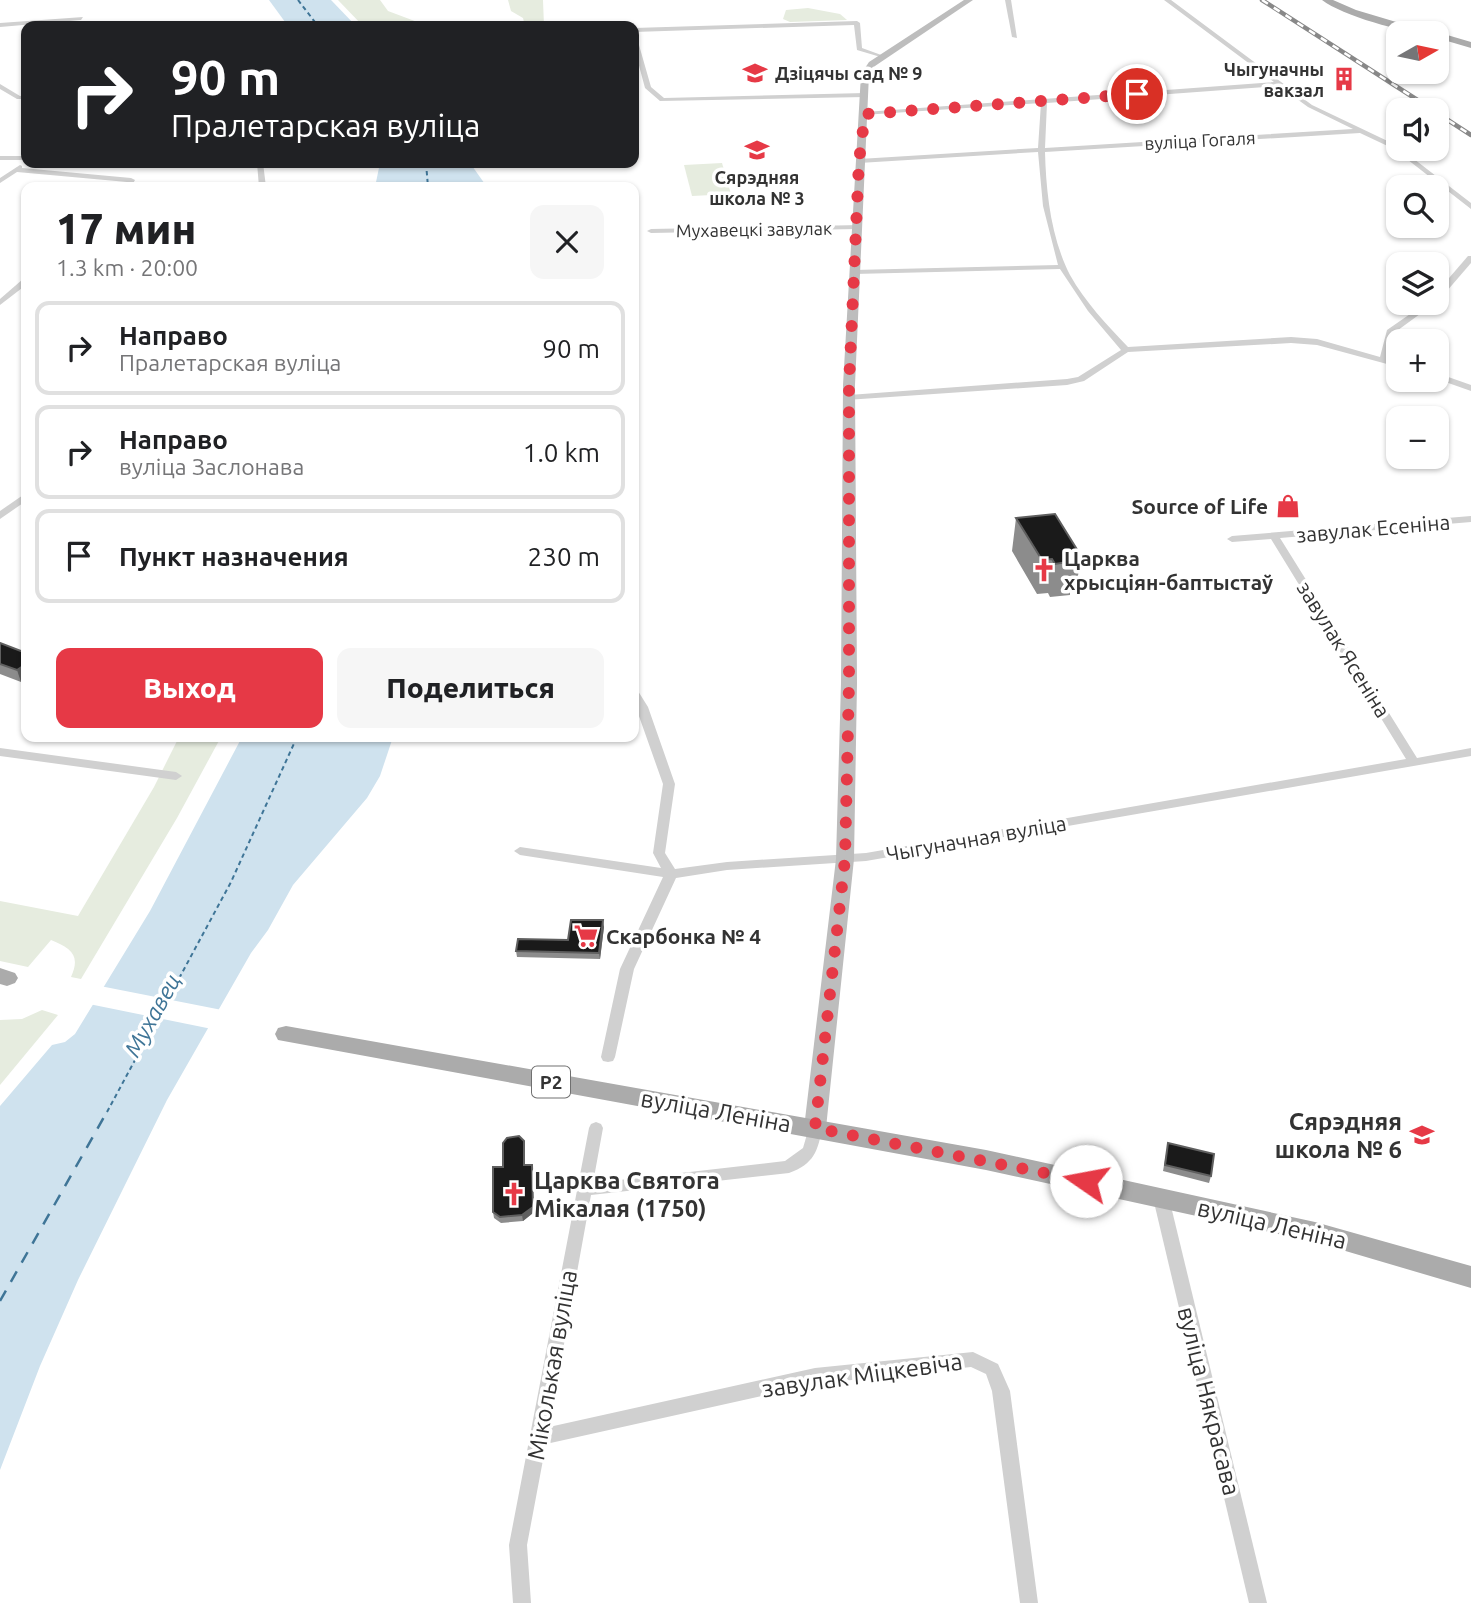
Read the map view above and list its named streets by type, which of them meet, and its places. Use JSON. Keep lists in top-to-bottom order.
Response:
{
  "streets": {
    "main road": ["Р2", "вуліца Леніна"],
    "street": [
      "вуліца Гогаля",
      "Мухавецкі завулак",
      "завулак Есеніна",
      "завулак Ясеніна",
      "Чыгуначная вуліца",
      "Міколькая вуліца",
      "завулак Міцкевіча",
      "вуліца Някрасава"
    ]
  },
  "crossings": [
    ["завулак Есеніна", "завулак Ясеніна"],
    ["завулак Ясеніна", "Чыгуначная вуліца"],
    ["вуліца Леніна", "вуліца Някрасава"],
    ["Міколькая вуліца", "завулак Міцкевіча"]
  ],
  "water": ["Мухавец"],
  "places": {
    "school or university": ["Дзіцячы сад № 9", "Сярэдняя школа № 3", "Сярэдняя школа № 6"],
    "building": ["Чыгуначны вакзал"],
    "shop": ["Source of Life"],
    "church": ["Царква хрысціян-баптыстаў", "Царква Святога Мікалая (1750)"],
    "supermarket": ["Скарбонка № 4"]
  },
  "north": "right",
  "page": {
    "map_buttons": ["+", "−"],
    "turn": ["90 m", "Пралетарская вуліца"],
    "heading": ["17 мин", "1.3 km · 20:00"],
    "list": [
      {
        "name": "Направо",
        "note": "Пралетарская вуліца",
        "value": "90 m"
      },
      {
        "name": "Направо",
        "note": "вуліца Заслонава",
        "value": "1.0 km"
      },
      {
        "name": "Пункт назначения",
        "value": "230 m"
      }
    ],
    "buttons": ["Выход", "Поделиться"]
  }
}
